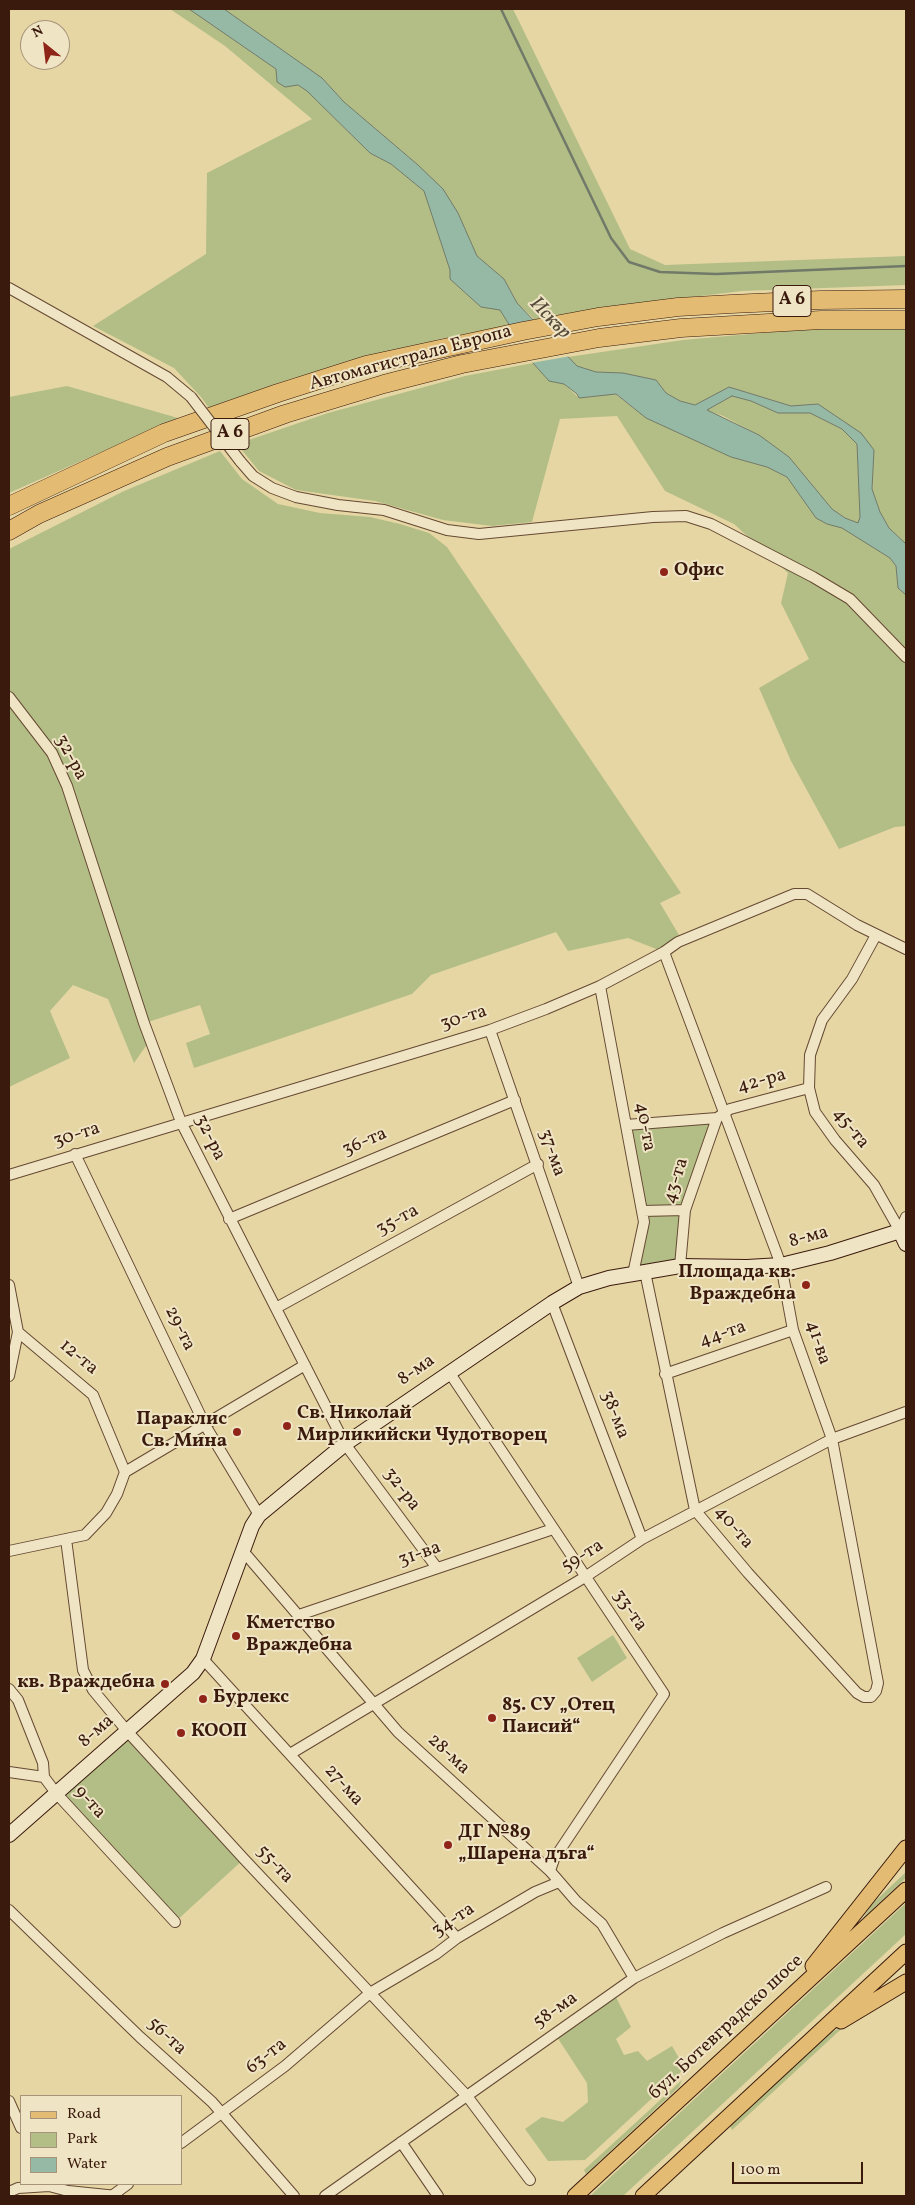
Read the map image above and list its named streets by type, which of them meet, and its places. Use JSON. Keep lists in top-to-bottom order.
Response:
{
  "streets": {
    "highway": ["A 6", "Автомагистрала Европа"],
    "main road": ["бул. Ботевградско шосе"],
    "street": [
      "32-ра",
      "30-та",
      "42-ра",
      "40-та",
      "45-та",
      "36-та",
      "37-ма",
      "43-та",
      "35-та",
      "8-ма",
      "29-та",
      "44-та",
      "41-ва",
      "12-та",
      "38-ма",
      "31-ва",
      "59-та",
      "33-та",
      "28-ма",
      "27-ма",
      "9-та",
      "55-та",
      "34-та",
      "58-ма",
      "56-та",
      "63-та"
    ]
  },
  "crossings": [
    ["32-ра", "30-та"],
    ["32-ра", "36-та"],
    ["32-ра", "35-та"],
    ["32-ра", "8-ма"],
    ["32-ра", "31-ва"],
    ["30-та", "40-та"],
    ["30-та", "45-та"],
    ["30-та", "37-ма"],
    ["30-та", "29-та"],
    ["30-та", "41-ва"],
    ["42-ра", "40-та"],
    ["42-ра", "45-та"],
    ["42-ра", "43-та"],
    ["42-ра", "41-ва"],
    ["40-та", "8-ма"],
    ["40-та", "44-та"],
    ["40-та", "41-ва"],
    ["40-та", "59-та"],
    ["45-та", "8-ма"],
    ["36-та", "37-ма"],
    ["37-ма", "35-та"],
    ["37-ма", "8-ма"],
    ["43-та", "8-ма"],
    ["43-та", "41-ва"],
    ["8-ма", "29-та"],
    ["8-ма", "41-ва"],
    ["8-ма", "38-ма"],
    ["8-ма", "33-та"],
    ["8-ма", "28-ма"],
    ["8-ма", "27-ма"],
    ["8-ма", "9-та"],
    ["8-ма", "55-та"],
    ["44-та", "41-ва"],
    ["41-ва", "59-та"],
    ["38-ма", "59-та"],
    ["31-ва", "33-та"],
    ["31-ва", "28-ма"],
    ["59-та", "33-та"],
    ["59-та", "28-ма"],
    ["59-та", "27-ма"],
    ["33-та", "28-ма"],
    ["28-ма", "34-та"],
    ["28-ма", "58-ма"],
    ["27-ма", "34-та"],
    ["55-та", "34-та"],
    ["55-та", "58-ма"],
    ["55-та", "63-та"],
    ["34-та", "63-та"],
    ["56-та", "63-та"]
  ],
  "water": ["Искър"],
  "places": [
    "Офис",
    "Площада кв. Враждебна",
    "Св. Николай Мирликийски Чудотворец",
    "Параклис Св. Мина",
    "Кметство Враждебна",
    "кв. Враждебна",
    "Бурлекс",
    "85. СУ „Отец Паисий“",
    "КООП",
    "ДГ №89 „Шарена дъга“"
  ],
  "legend": ["Road", "Park", "Water"],
  "scale_bar": "100 m",
  "north": "top left"
}
